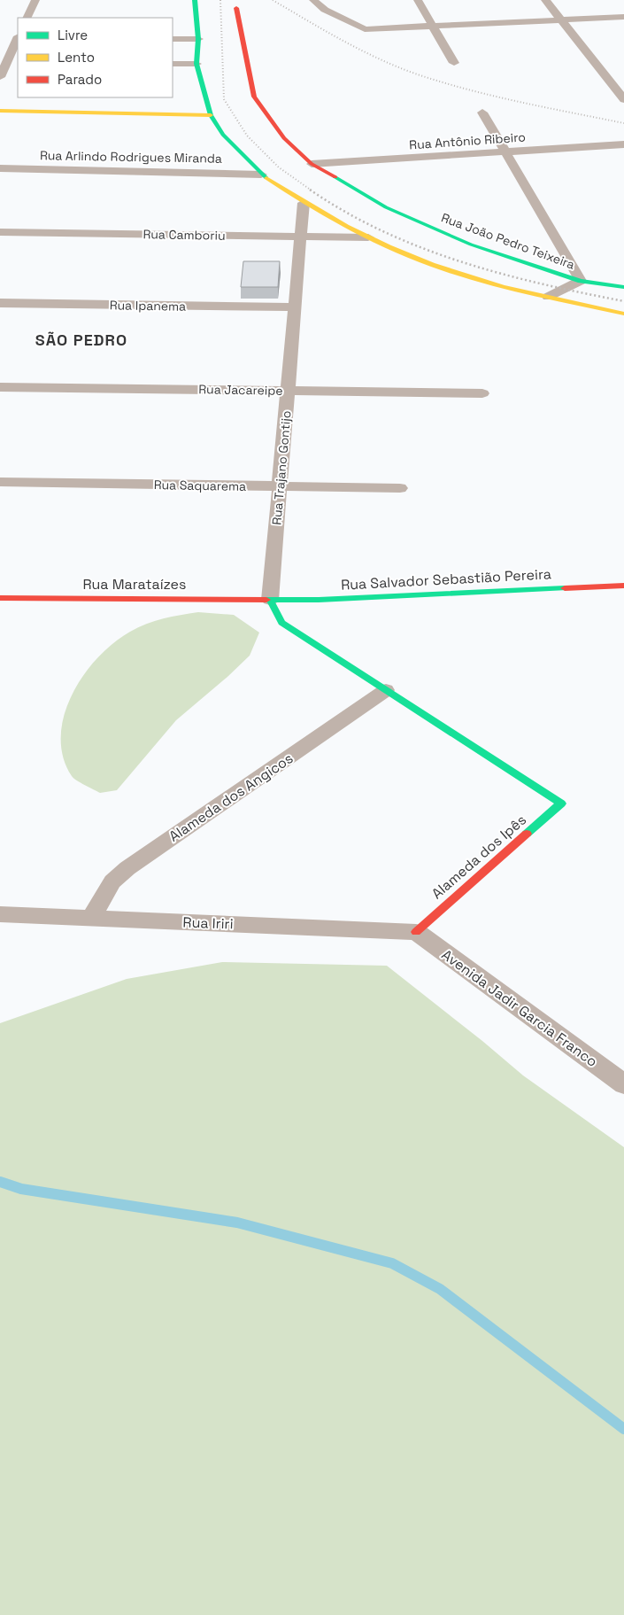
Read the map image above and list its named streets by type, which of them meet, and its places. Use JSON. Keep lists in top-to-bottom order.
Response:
{
  "streets": {
    "street": [
      "Rua Antônio Ribeiro",
      "Rua Arlindo Rodrigues Miranda",
      "Rua Camboriu",
      "Rua João Pedro Teixeira",
      "Rua Ipanema",
      "Rua Jacareipe",
      "Rua Trajano Gontijo",
      "Rua Saquarema",
      "Rua Salvador Sebastião Pereira",
      "Rua Marataízes",
      "Alameda dos Angicos",
      "Alameda dos Ipês",
      "Rua Iriri",
      "Avenida Jadir Garcia Franco"
    ]
  },
  "crossings": [
    ["Rua Antônio Ribeiro", "Rua João Pedro Teixeira"],
    ["Rua Camboriu", "Rua Trajano Gontijo"],
    ["Rua Ipanema", "Rua Trajano Gontijo"],
    ["Rua Jacareipe", "Rua Trajano Gontijo"],
    ["Rua Trajano Gontijo", "Rua Saquarema"],
    ["Rua Trajano Gontijo", "Rua Salvador Sebastião Pereira"],
    ["Rua Trajano Gontijo", "Rua Marataízes"],
    ["Rua Salvador Sebastião Pereira", "Rua Marataízes"],
    ["Alameda dos Angicos", "Alameda dos Ipês"],
    ["Alameda dos Angicos", "Rua Iriri"],
    ["Alameda dos Ipês", "Rua Iriri"],
    ["Alameda dos Ipês", "Avenida Jadir Garcia Franco"],
    ["Rua Iriri", "Avenida Jadir Garcia Franco"]
  ],
  "districts": ["SÃO PEDRO"],
  "legend": ["Livre", "Lento", "Parado"]
}
